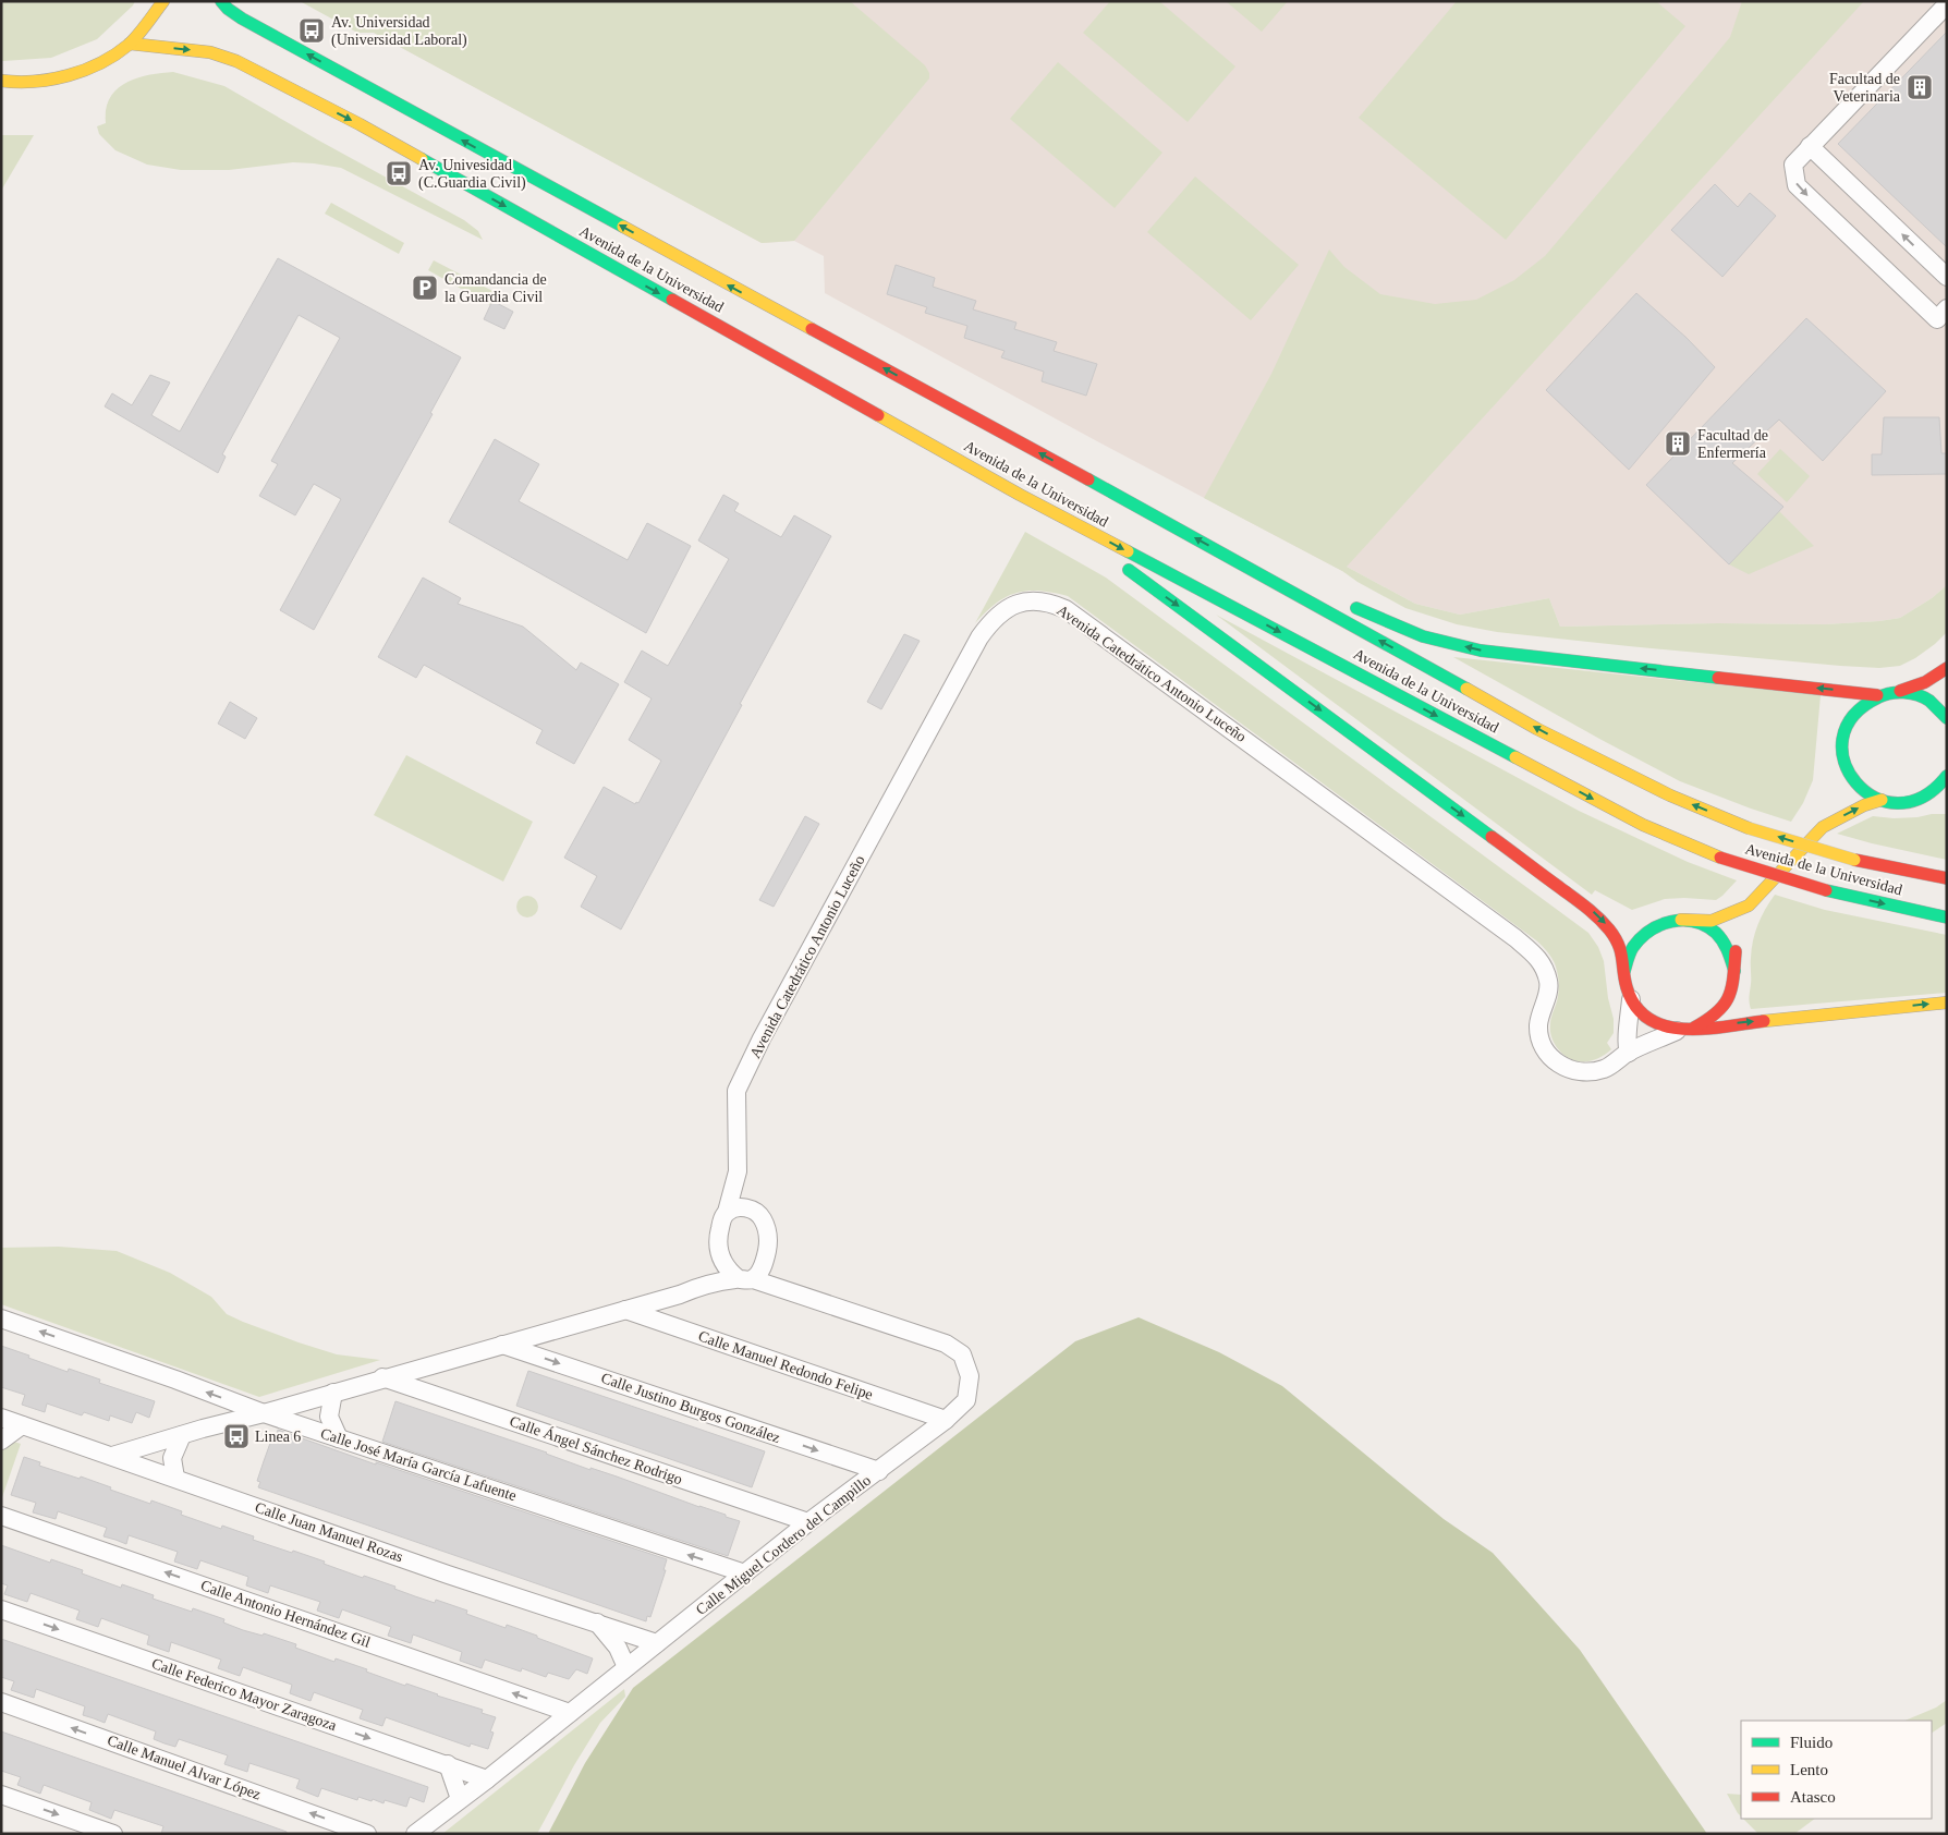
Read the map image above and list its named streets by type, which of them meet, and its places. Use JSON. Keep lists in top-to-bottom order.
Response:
{
  "streets": {
    "main road": ["Avenida de la Universidad"],
    "street": [
      "Avenida Catedrático Antonio Luceño",
      "Calle Manuel Redondo Felipe",
      "Calle Justino Burgos González",
      "Calle Ángel Sánchez Rodrigo",
      "Calle José María García Lafuente",
      "Calle Juan Manuel Rozas",
      "Calle Miguel Cordero del Campillo",
      "Calle Antonio Hernández Gil",
      "Calle Federico Mayor Zaragoza",
      "Calle Manuel Alvar López"
    ]
  },
  "crossings": [
    ["Avenida Catedrático Antonio Luceño", "Calle Miguel Cordero del Campillo"],
    ["Calle Manuel Redondo Felipe", "Calle Miguel Cordero del Campillo"],
    ["Calle Justino Burgos González", "Calle Miguel Cordero del Campillo"],
    ["Calle Ángel Sánchez Rodrigo", "Calle Miguel Cordero del Campillo"],
    ["Calle José María García Lafuente", "Calle Miguel Cordero del Campillo"],
    ["Calle Juan Manuel Rozas", "Calle Miguel Cordero del Campillo"],
    ["Calle Miguel Cordero del Campillo", "Calle Antonio Hernández Gil"],
    ["Calle Miguel Cordero del Campillo", "Calle Federico Mayor Zaragoza"]
  ],
  "one_way": [
    "Calle Justino Burgos González",
    "Calle José María García Lafuente",
    "Calle Antonio Hernández Gil",
    "Calle Federico Mayor Zaragoza"
  ],
  "places": {
    "bus stop": ["Av. Universidad (Universidad Laboral)", "Av. Univesidad (C.Guardia Civil)", "Linea 6"],
    "building": ["Facultad de Veterinaria", "Facultad de Enfermería"],
    "parking": ["Comandancia de la Guardia Civil"]
  },
  "legend": ["Fluido", "Lento", "Atasco"]
}
